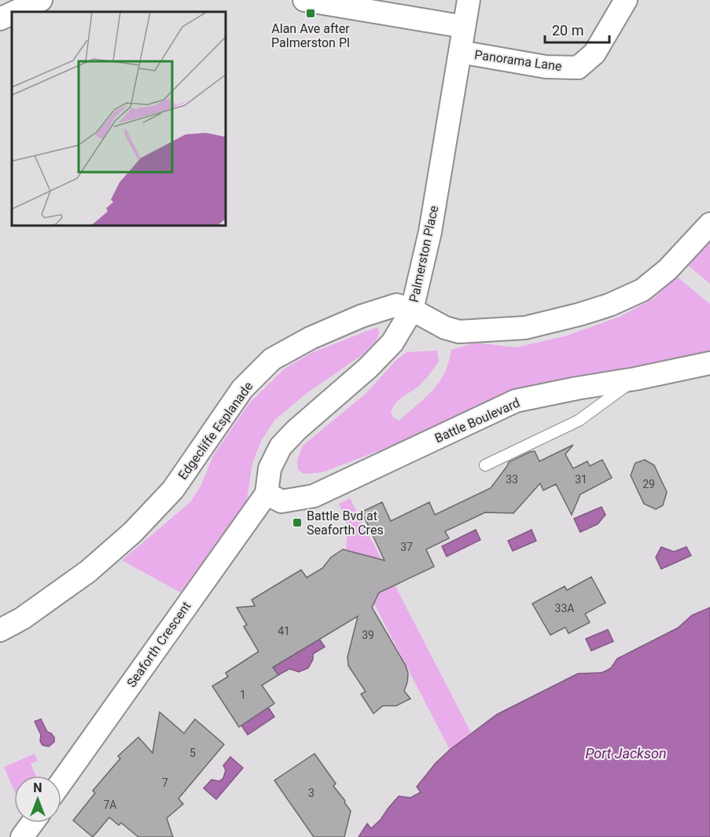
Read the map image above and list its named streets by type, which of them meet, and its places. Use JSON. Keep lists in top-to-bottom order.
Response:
{
  "streets": {
    "street": [
      "Panorama Lane",
      "Palmerston Place",
      "Battle Boulevard",
      "Edgecliffe Esplanade",
      "Seaforth Crescent"
    ]
  },
  "crossings": [
    ["Panorama Lane", "Palmerston Place"],
    ["Palmerston Place", "Battle Boulevard"],
    ["Palmerston Place", "Edgecliffe Esplanade"],
    ["Palmerston Place", "Seaforth Crescent"],
    ["Battle Boulevard", "Seaforth Crescent"]
  ],
  "water": ["Port Jackson"],
  "places": {
    "transit": ["Alan Ave after Palmerston Pl", "Battle Bvd at Seaforth Cres"]
  },
  "house_numbers": [
    "33",
    "31",
    "29",
    "37",
    "33A",
    "41",
    "39",
    "1",
    "5",
    "7",
    "3",
    "7A"
  ],
  "scale_bar": "20 m",
  "north": "top"
}
